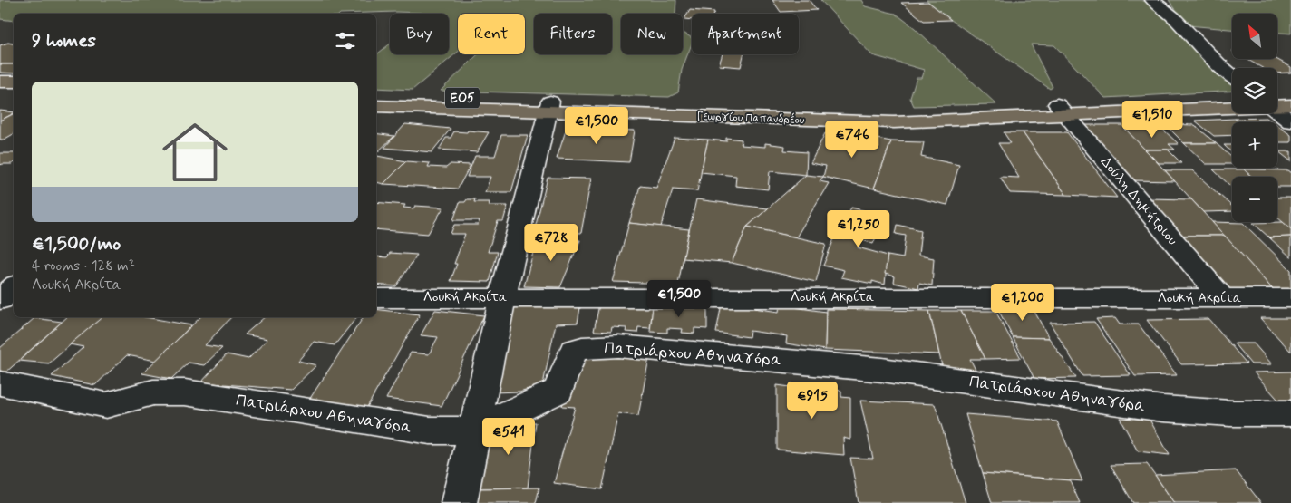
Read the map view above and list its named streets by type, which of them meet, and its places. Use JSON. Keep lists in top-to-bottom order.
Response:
{
  "streets": {
    "main road": ["ΕΟ5", "Γεωργίου Παπανδρέου"],
    "street": ["Δούλη Δημήτριου", "Λουκή Ακρίτα", "Πατριάρχου Αθηναγόρα"]
  },
  "crossings": [
    ["Γεωργίου Παπανδρέου", "Δούλη Δημήτριου"],
    ["Δούλη Δημήτριου", "Λουκή Ακρίτα"]
  ],
  "north": "top left",
  "page": {
    "map_buttons": ["+", "−"],
    "chip": [
      "Buy",
      "Rent",
      "Filters",
      "New",
      "Apartment"
    ],
    "heading": "9 homes",
    "list": [
      {
        "name": "€1,500/mo",
        "note": "4 rooms · 128 m² · Λουκή Ακρίτα"
      }
    ],
    "price": [
      "€1,510",
      "€1,500",
      "€746",
      "€1,250",
      "€728",
      "€1,500",
      "€1,200",
      "€915",
      "€541"
    ]
  }
}
